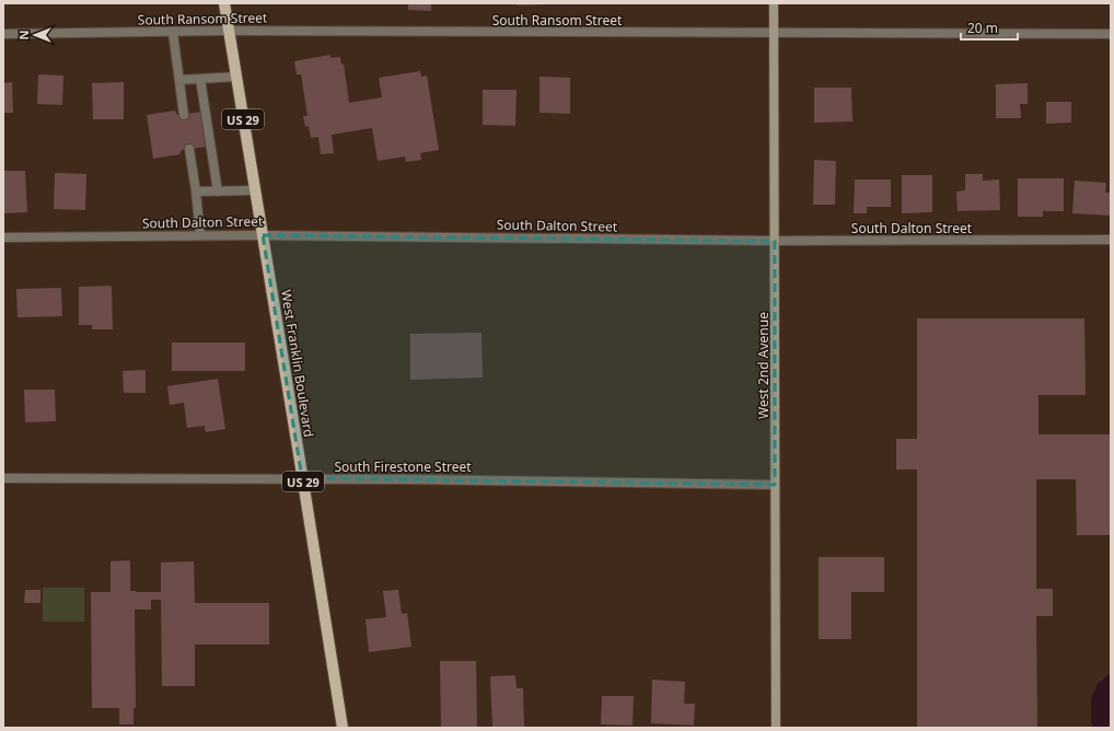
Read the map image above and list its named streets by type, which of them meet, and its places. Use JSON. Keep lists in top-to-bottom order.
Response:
{
  "streets": {
    "main road": ["US 29", "West Franklin Boulevard"],
    "street": [
      "South Ransom Street",
      "South Dalton Street",
      "West 2nd Avenue",
      "South Firestone Street"
    ]
  },
  "crossings": [
    ["South Ransom Street", "West Franklin Boulevard"],
    ["South Ransom Street", "West 2nd Avenue"],
    ["South Dalton Street", "West Franklin Boulevard"],
    ["South Dalton Street", "West 2nd Avenue"],
    ["West Franklin Boulevard", "South Firestone Street"],
    ["West 2nd Avenue", "South Firestone Street"]
  ],
  "scale_bar": "20 m",
  "north": "left"
}
